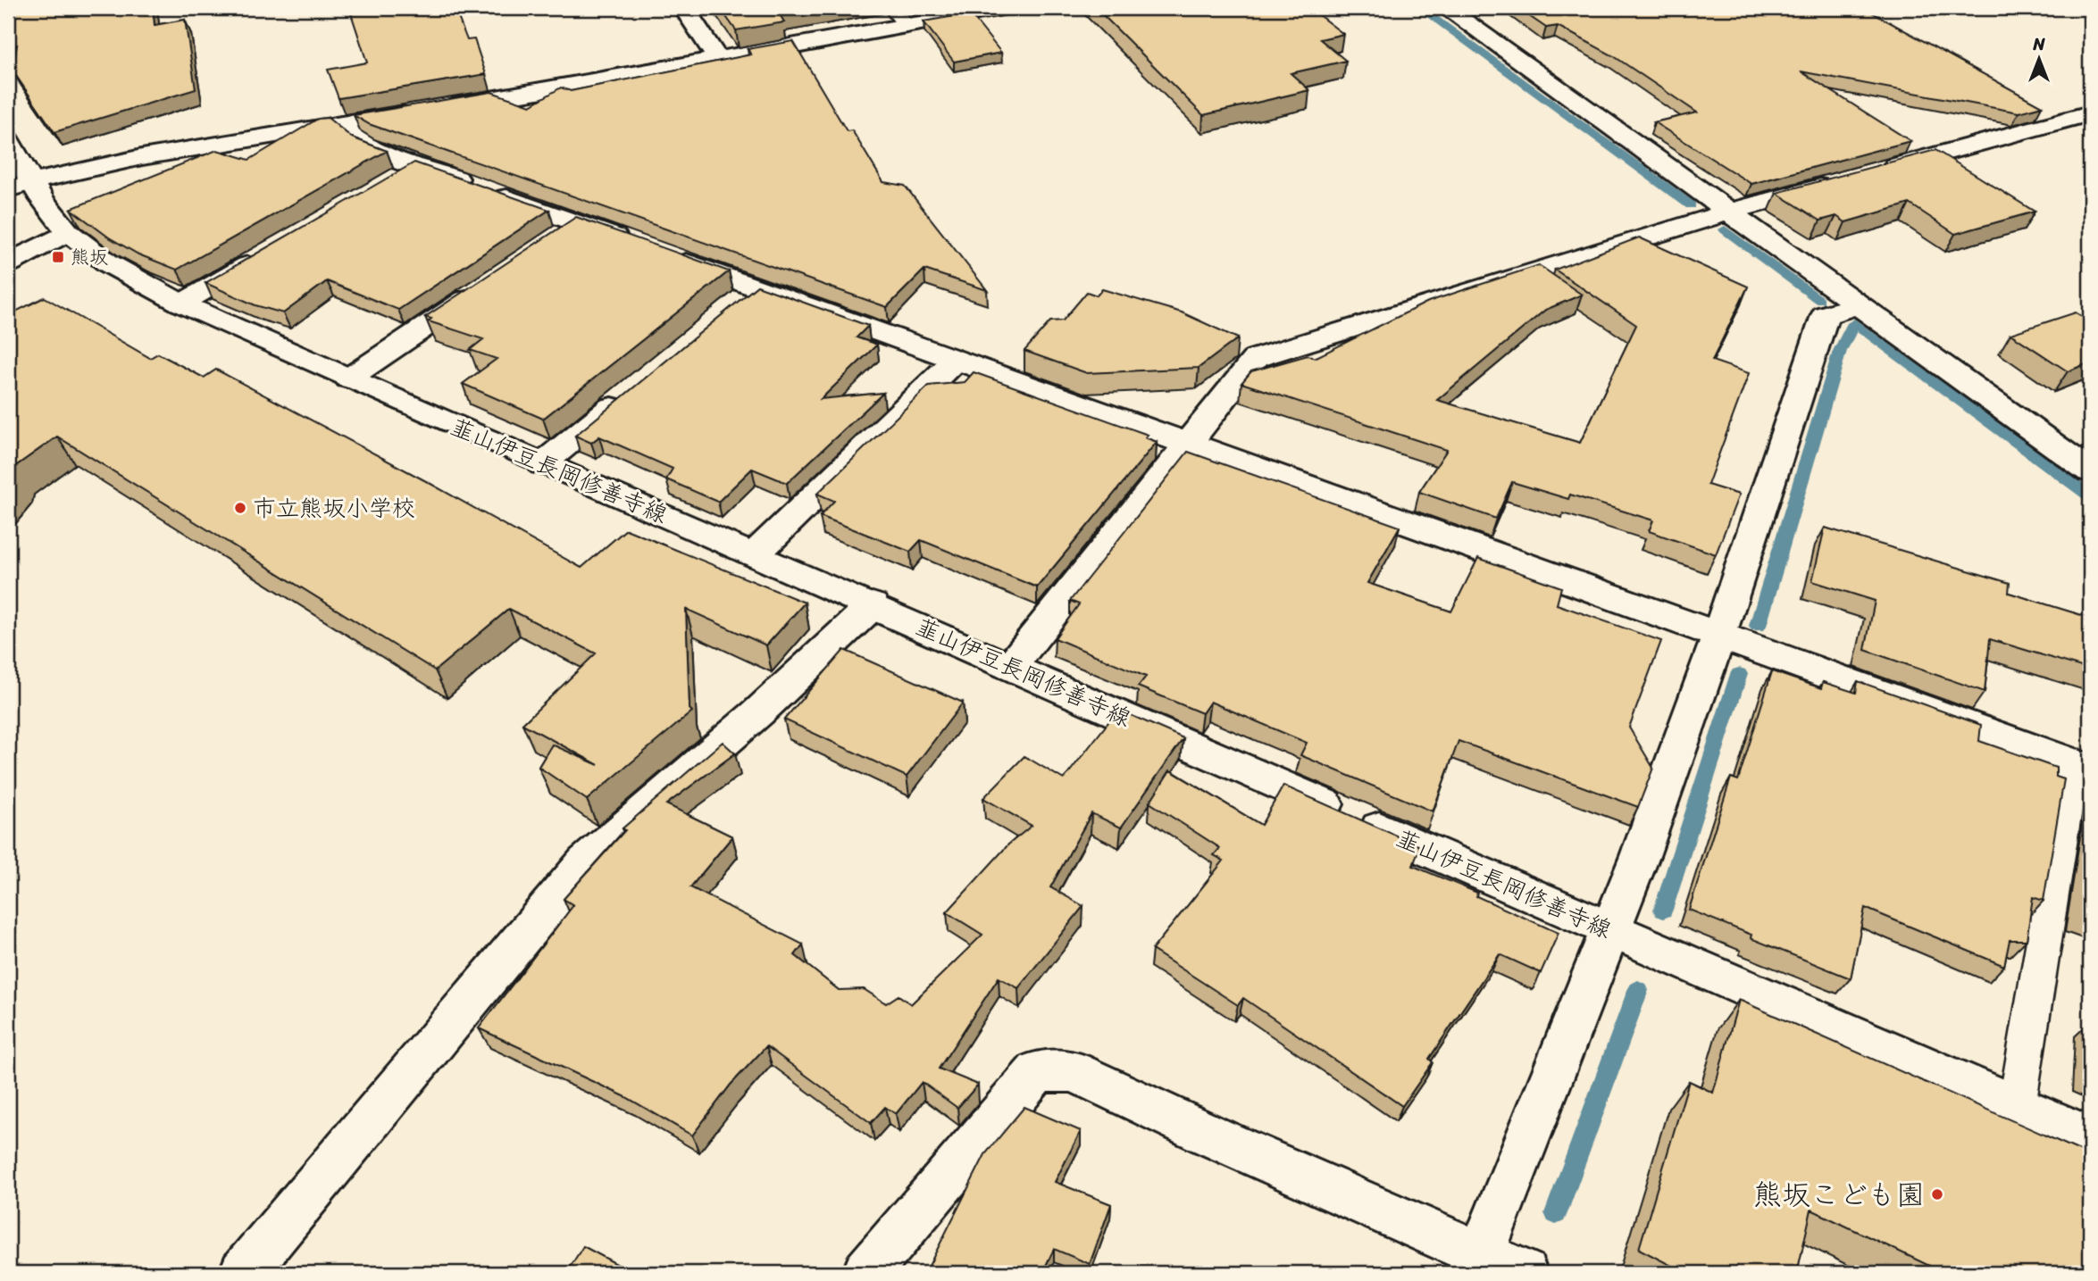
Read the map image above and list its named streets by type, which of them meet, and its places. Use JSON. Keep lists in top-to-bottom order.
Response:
{
  "streets": {
    "street": ["韮山伊豆長岡修善寺線"]
  },
  "places": {
    "transit": ["熊坂"],
    "other": ["市立熊坂小学校", "熊坂こども園"]
  },
  "north": "top"
}
